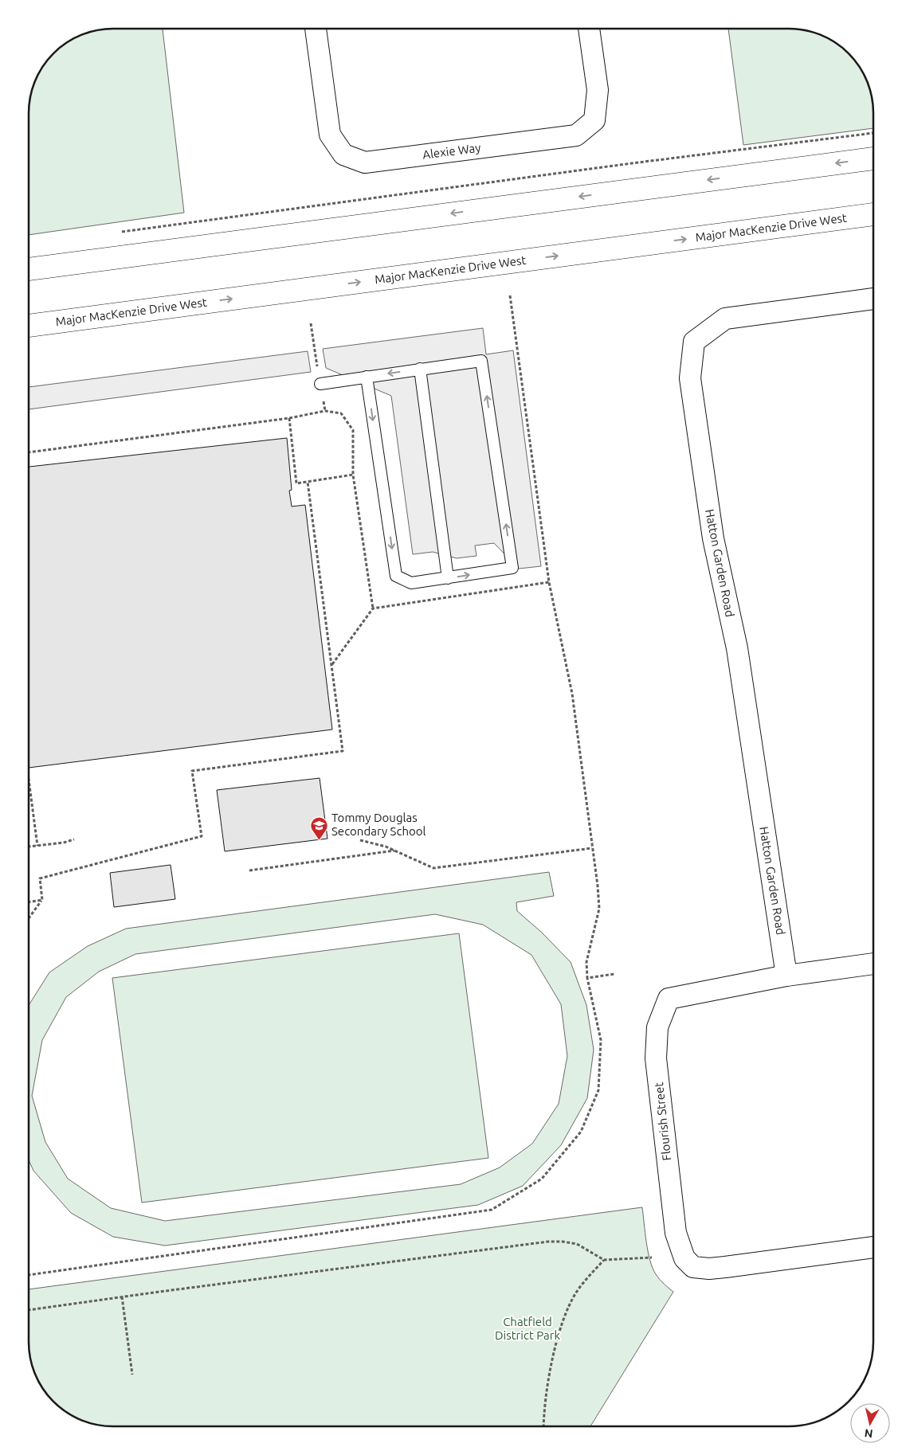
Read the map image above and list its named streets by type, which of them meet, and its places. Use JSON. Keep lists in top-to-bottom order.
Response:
{
  "streets": {
    "main road": ["Major MacKenzie Drive West"],
    "street": ["Alexie Way", "Hatton Garden Road", "Flourish Street"]
  },
  "crossings": [
    ["Hatton Garden Road", "Flourish Street"]
  ],
  "parks": ["Chatfield District Park"],
  "places": {
    "school or university": ["Tommy Douglas Secondary School"]
  },
  "north": "bottom"
}
